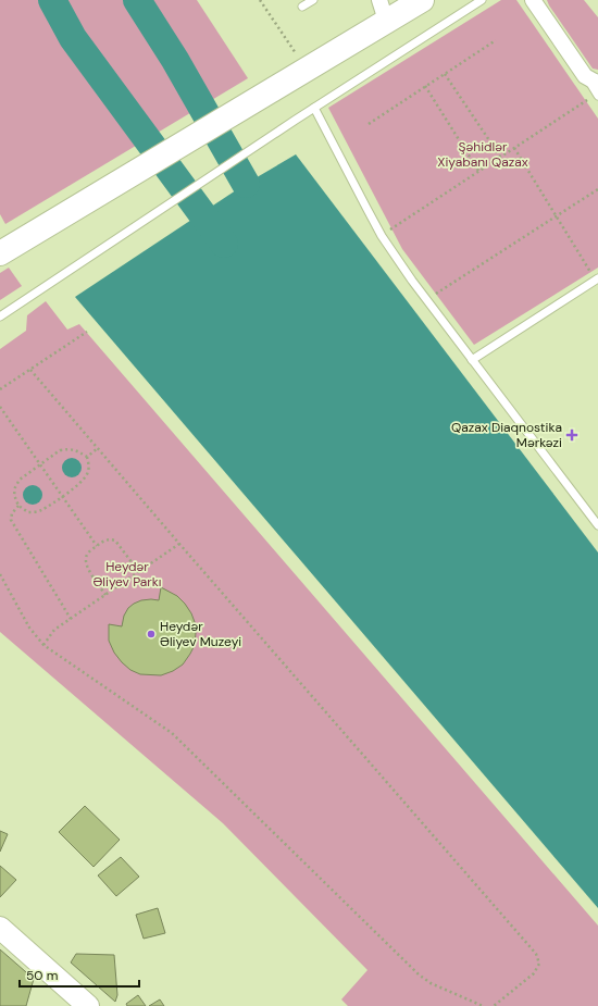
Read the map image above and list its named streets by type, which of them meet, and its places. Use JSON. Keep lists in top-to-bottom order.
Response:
{
  "parks": ["Şəhidlər Xiyabanı Qazax", "Heydər Əliyev Parkı"],
  "places": {
    "health": ["Qazax Diaqnostika Mərkəzi"],
    "other": ["Heydər Əliyev Muzeyi"]
  },
  "scale_bar": "50 m"
}
